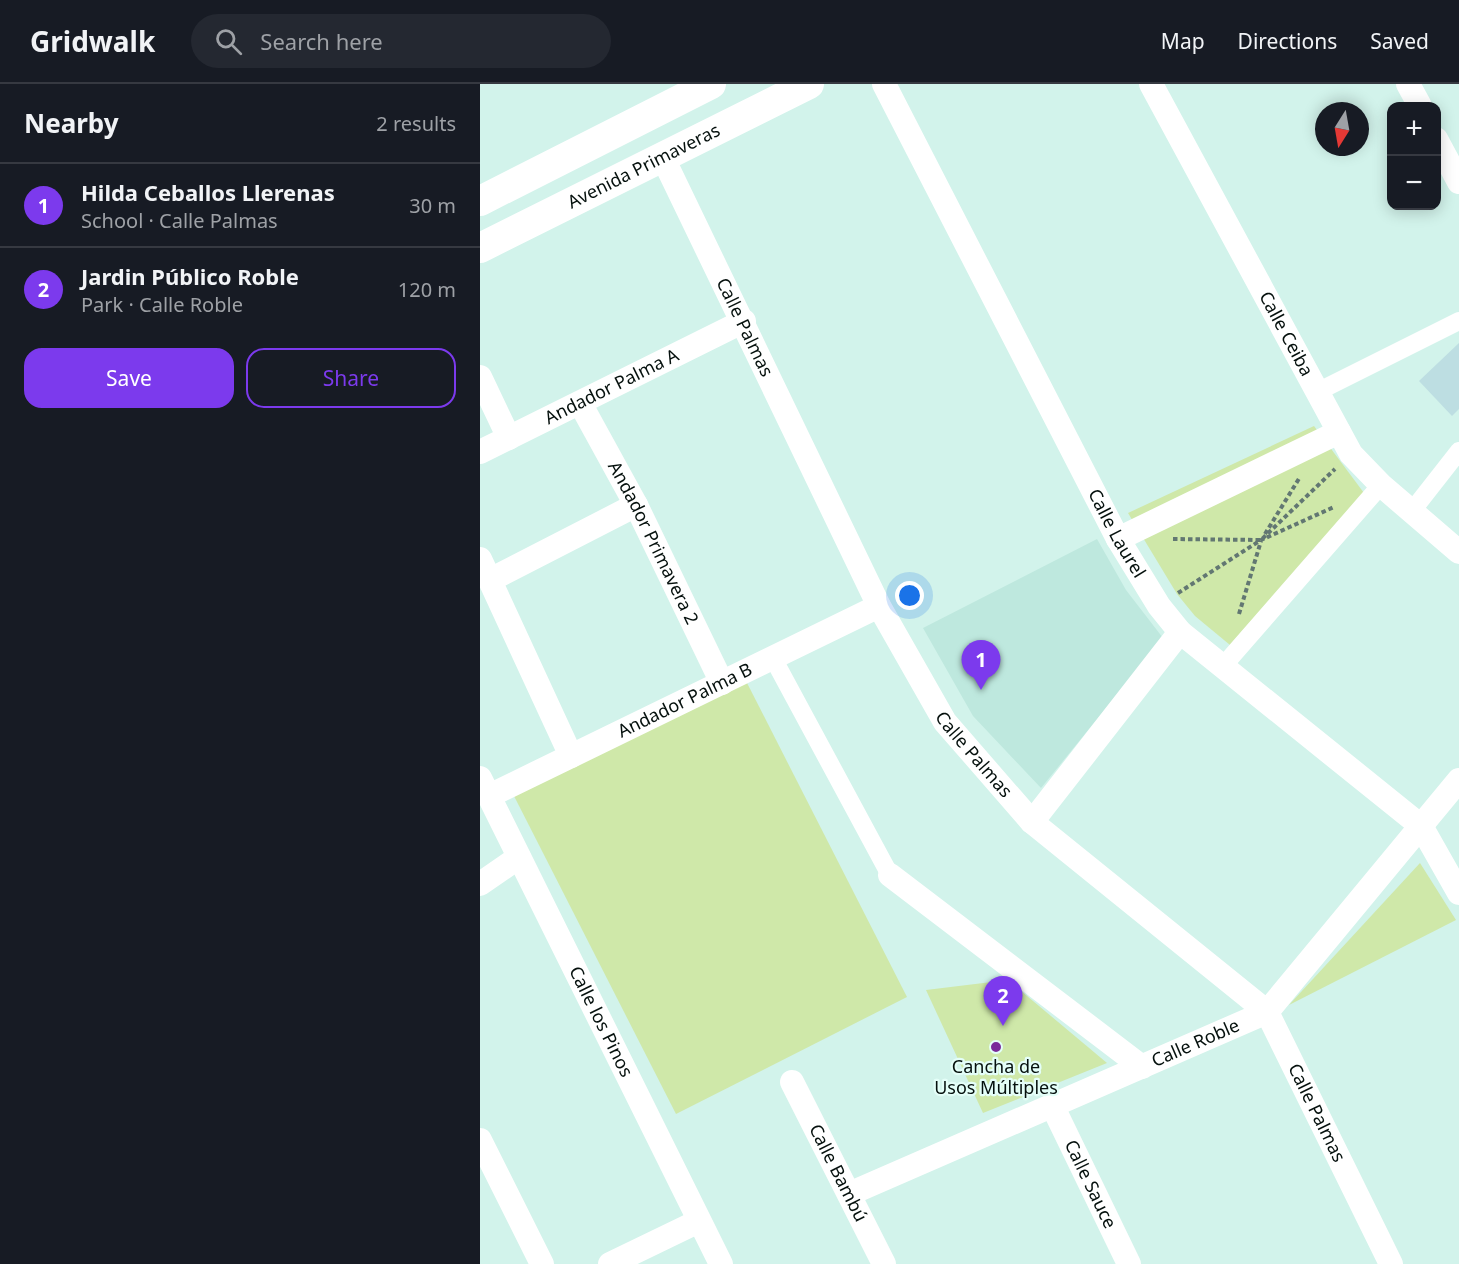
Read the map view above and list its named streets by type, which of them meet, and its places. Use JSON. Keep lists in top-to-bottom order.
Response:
{
  "streets": {
    "street": [
      "Avenida Primaveras",
      "Calle Palmas",
      "Calle Ceiba",
      "Andador Palma A",
      "Calle Laurel",
      "Andador Primavera 2",
      "Andador Palma B",
      "Calle los Pinos",
      "Calle Roble",
      "Calle Bambú",
      "Calle Sauce"
    ]
  },
  "crossings": [
    ["Avenida Primaveras", "Calle Palmas"],
    ["Calle Palmas", "Andador Palma A"],
    ["Calle Palmas", "Andador Palma B"],
    ["Calle Palmas", "Calle Roble"],
    ["Andador Palma A", "Andador Primavera 2"],
    ["Calle Laurel", "Calle Roble"],
    ["Andador Primavera 2", "Andador Palma B"],
    ["Andador Palma B", "Calle los Pinos"],
    ["Calle Roble", "Calle Bambú"],
    ["Calle Roble", "Calle Sauce"]
  ],
  "places": ["Cancha de Usos Múltiples"],
  "north": "bottom",
  "page": {
    "header": "Gridwalk",
    "search": "Search here",
    "nav": ["Map", "Directions", "Saved"],
    "heading": ["Nearby", "2 results"],
    "map_buttons": ["+", "−"],
    "list": [
      {
        "mark": "1",
        "name": "Hilda Ceballos Llerenas",
        "note": "School · Calle Palmas",
        "value": "30 m"
      },
      {
        "mark": "2",
        "name": "Jardin Público Roble",
        "note": "Park · Calle Roble",
        "value": "120 m"
      }
    ],
    "buttons": ["Save", "Share"],
    "pins": ["1", "2"]
  }
}
